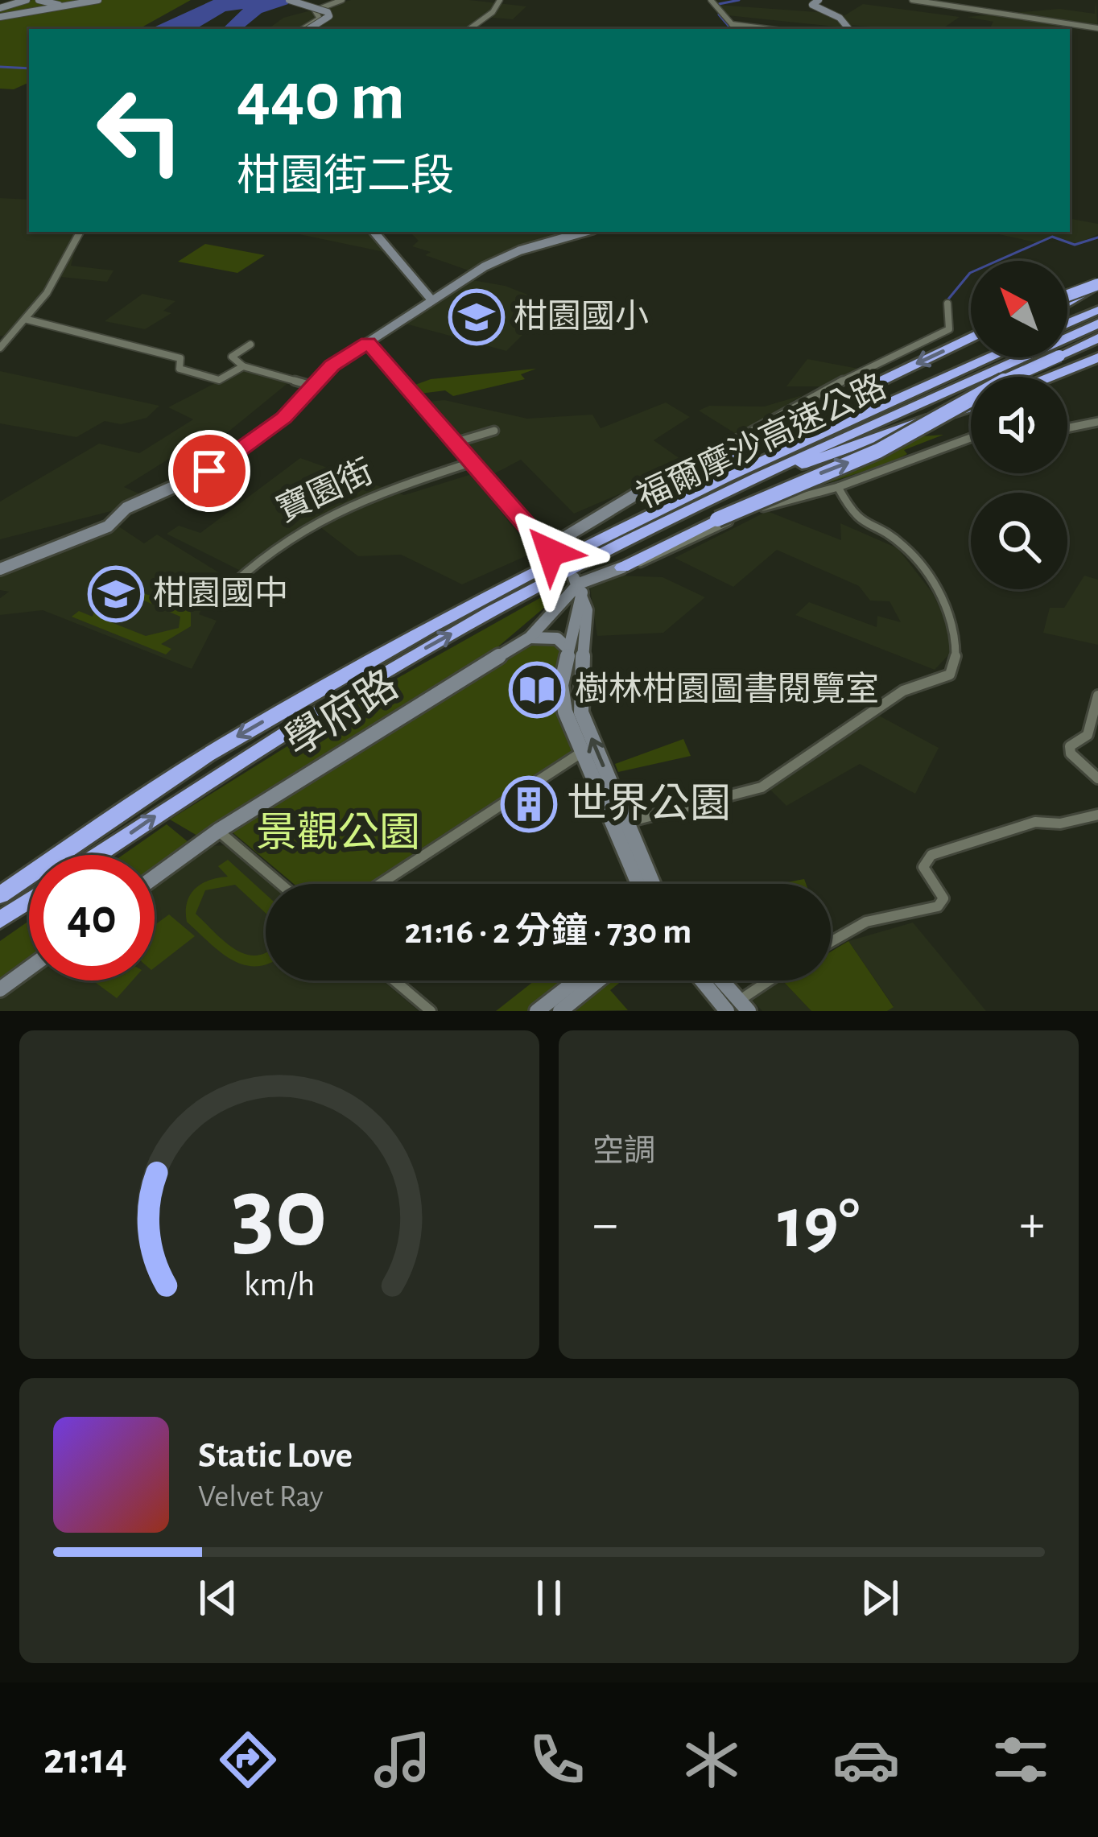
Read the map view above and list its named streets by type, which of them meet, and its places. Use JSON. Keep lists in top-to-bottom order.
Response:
{
  "streets": {
    "highway": ["福爾摩沙高速公路"],
    "street": ["寶園街", "學府路"]
  },
  "parks": ["景觀公園"],
  "places": {
    "school or university": ["柑園國小", "柑園國中"],
    "library": ["樹林柑園圖書閱覽室"],
    "building": ["世界公園"]
  },
  "north": "top left",
  "page": {
    "turn": ["440 m", "柑園街二段"],
    "limit": "40",
    "trip": "21:16 · 2 分鐘 · 730 m",
    "tile": "空調",
    "heat": ["−", "19°", "+"],
    "song": ["Static Love", "Velvet Ray"],
    "tabs": "21:14",
    "gauge": ["30", "km/h"]
  }
}
